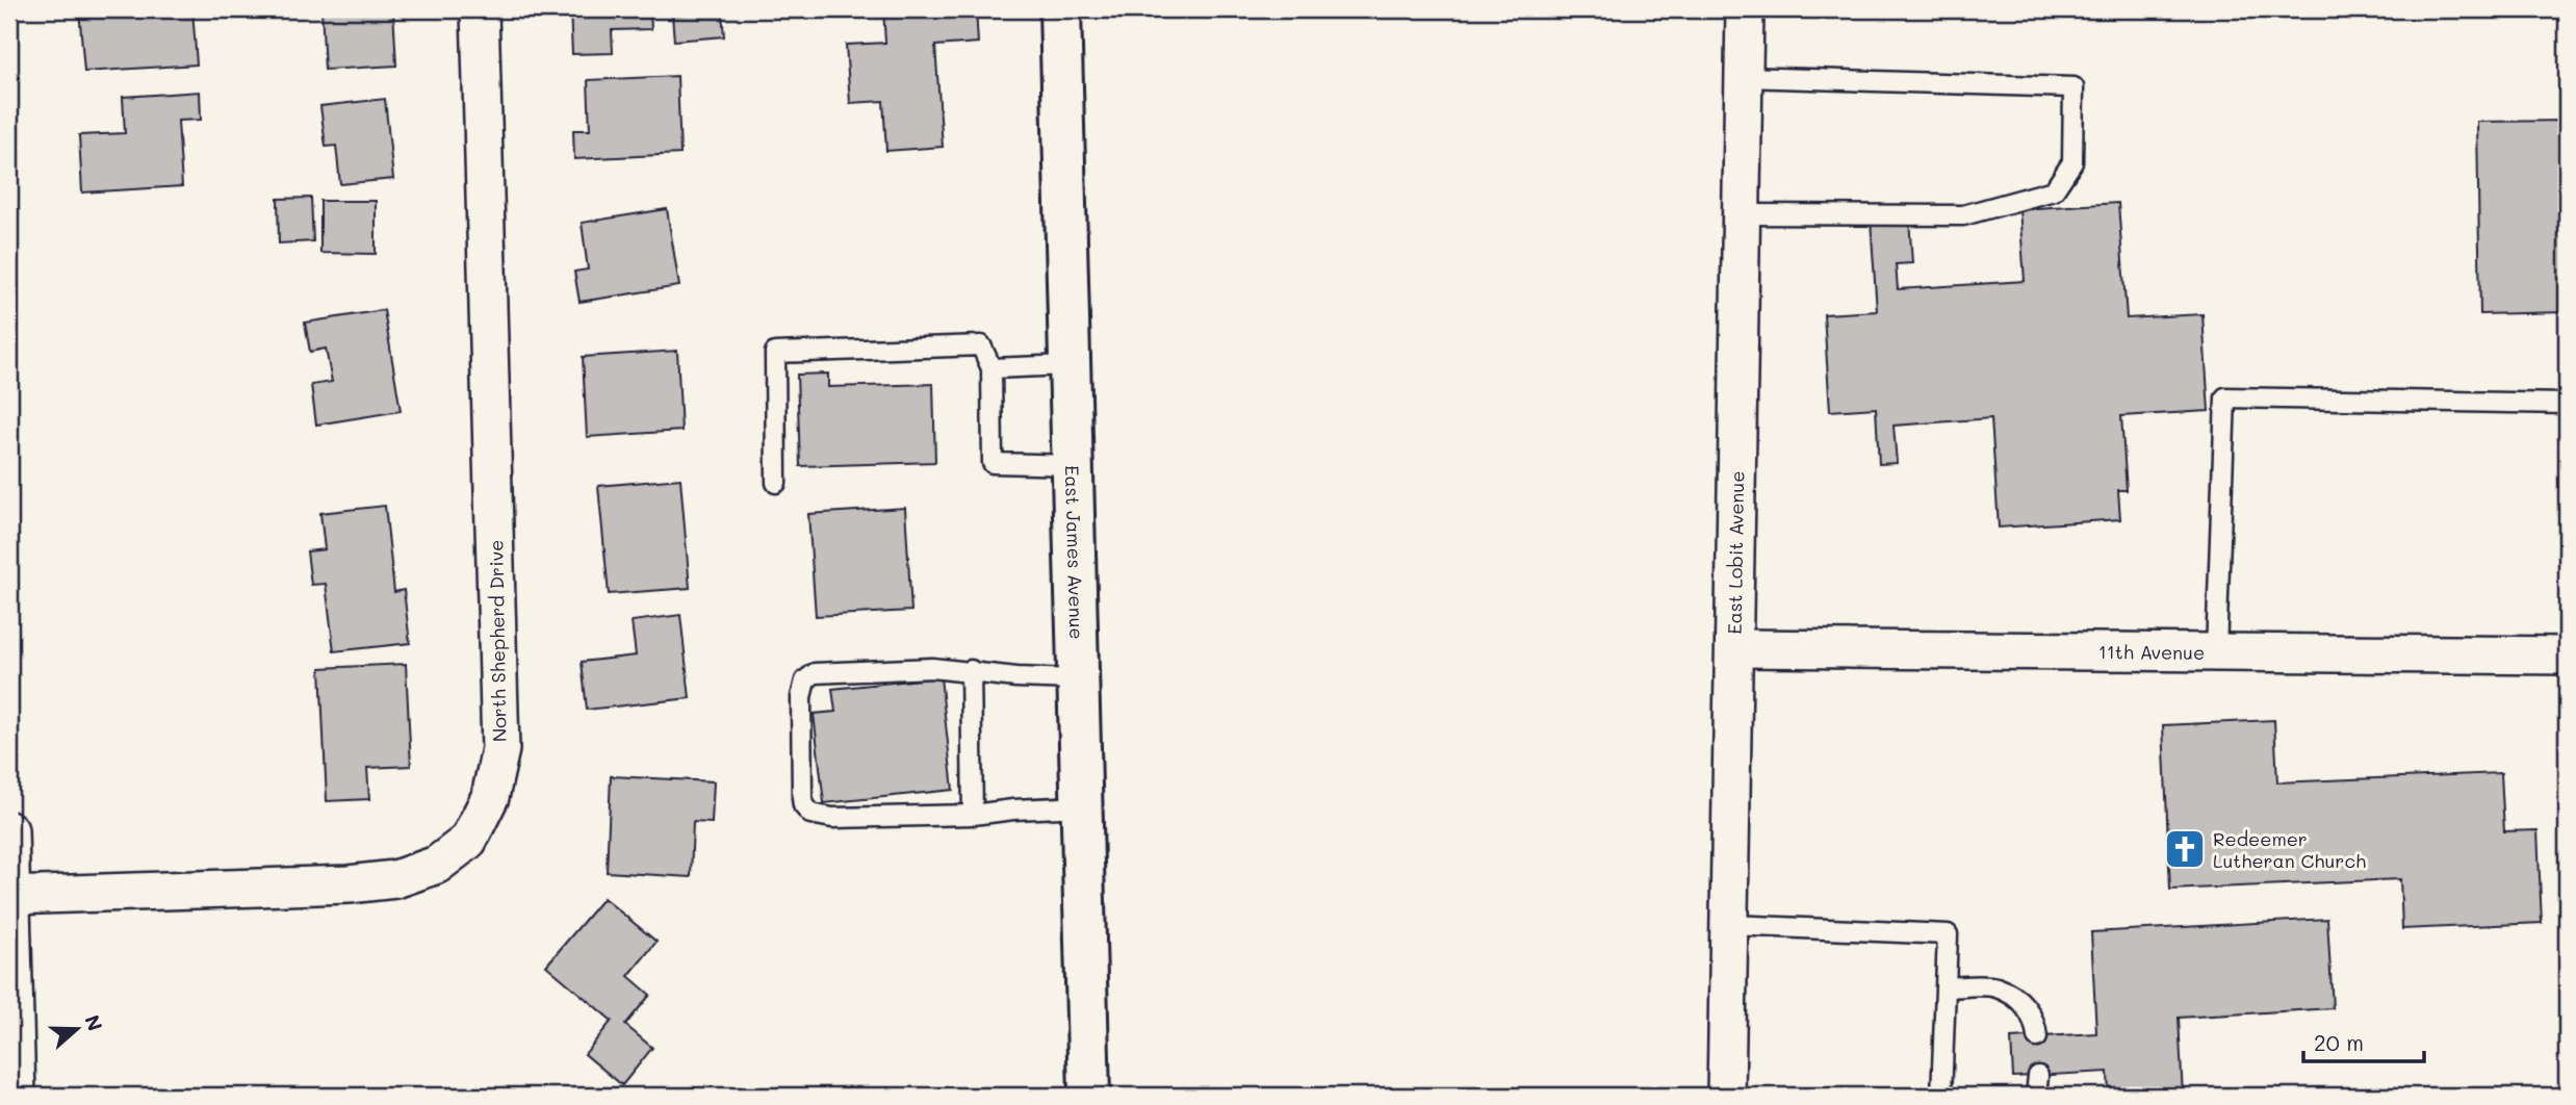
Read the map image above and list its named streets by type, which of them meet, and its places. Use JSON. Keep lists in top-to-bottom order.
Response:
{
  "streets": {
    "street": [
      "East James Avenue",
      "East Lobit Avenue",
      "North Shepherd Drive",
      "11th Avenue"
    ]
  },
  "crossings": [
    ["East Lobit Avenue", "11th Avenue"]
  ],
  "places": {
    "church": ["Redeemer Lutheran Church"]
  },
  "scale_bar": "20 m",
  "north": "right"
}
